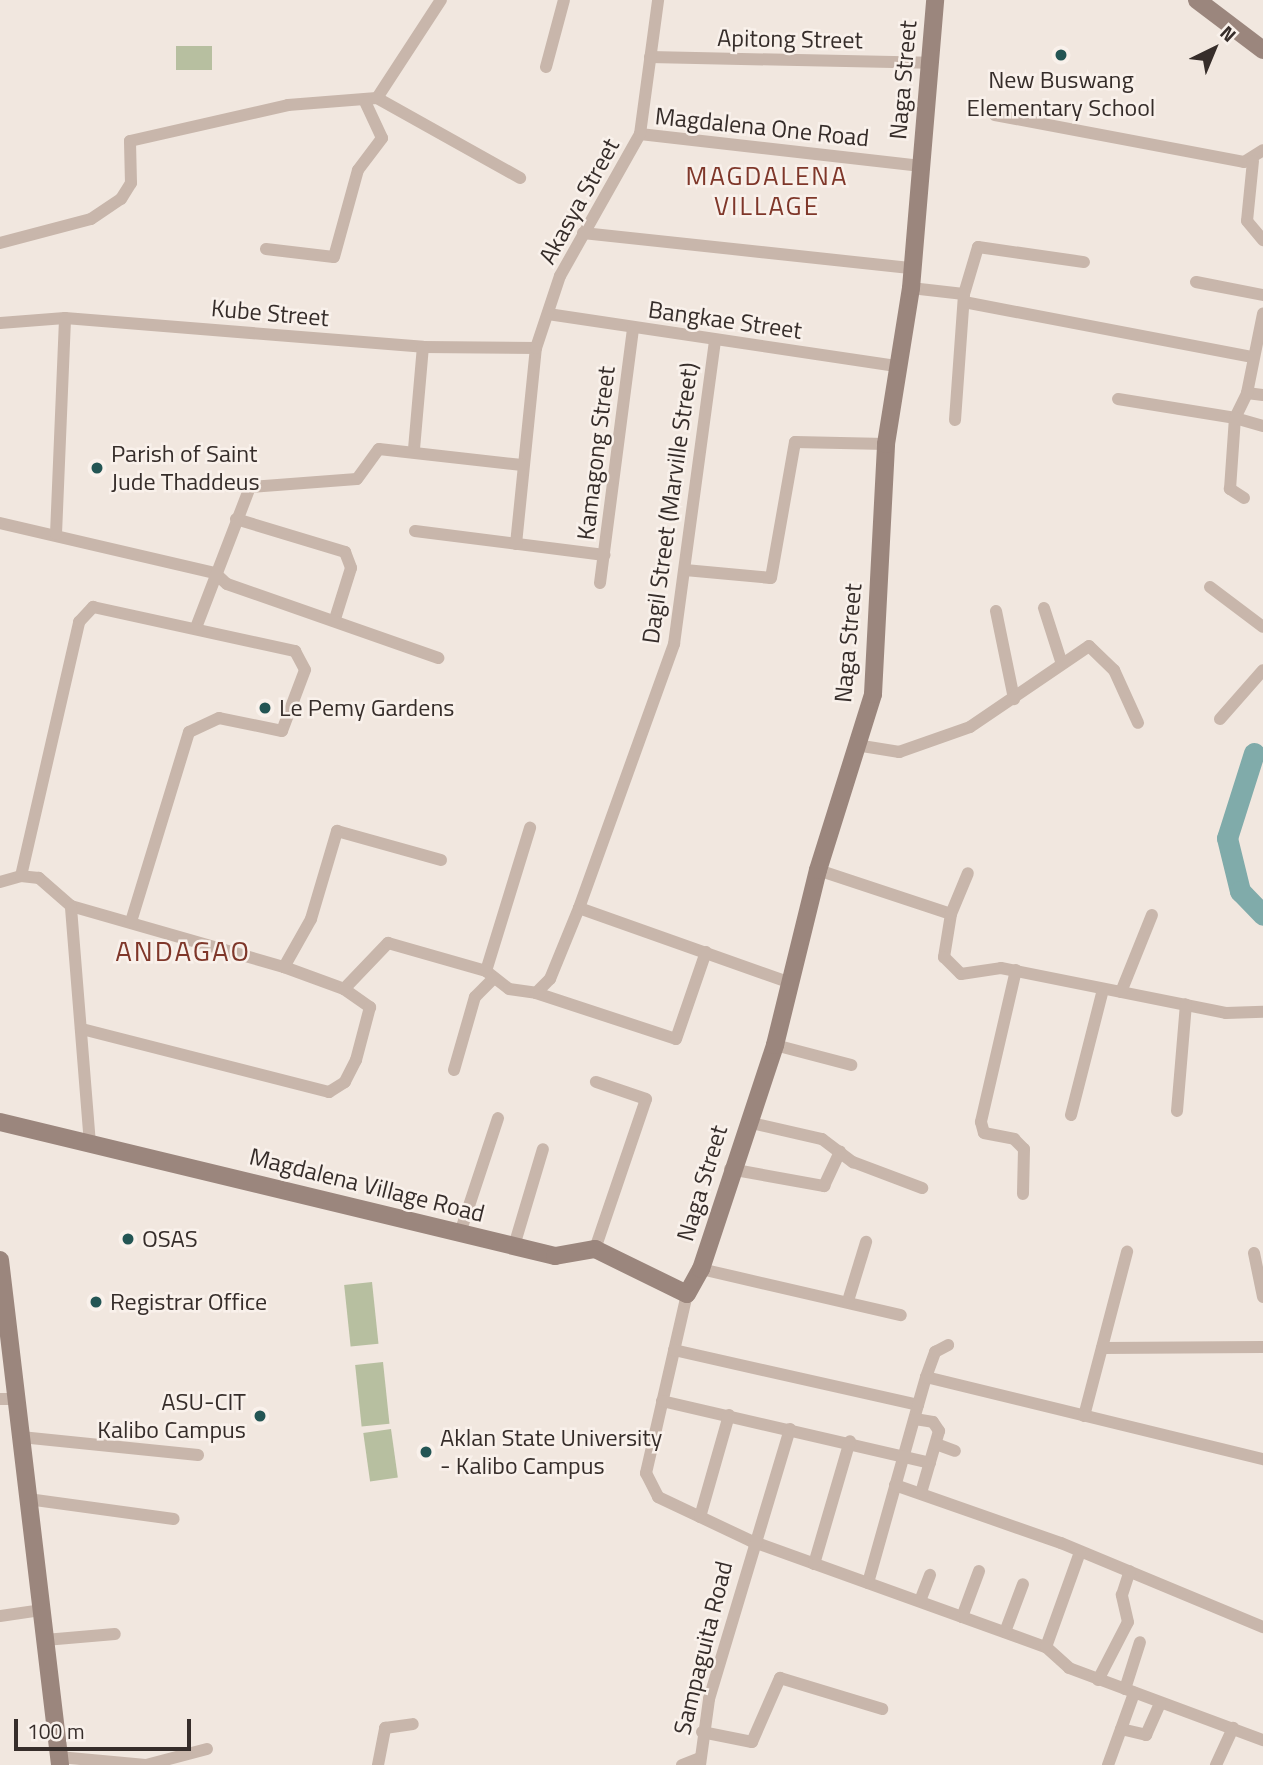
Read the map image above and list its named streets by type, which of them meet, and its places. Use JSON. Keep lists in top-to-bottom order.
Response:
{
  "streets": {
    "street": [
      "Apitong Street",
      "Naga Street",
      "Magdalena One Road",
      "Akasya Street",
      "Kube Street",
      "Bangkae Street",
      "Kamagong Street",
      "Dagil Street (Marville Street)",
      "Magdalena Village Road",
      "Sampaguita Road"
    ]
  },
  "crossings": [
    ["Apitong Street", "Naga Street"],
    ["Apitong Street", "Akasya Street"],
    ["Naga Street", "Magdalena One Road"],
    ["Naga Street", "Bangkae Street"],
    ["Magdalena One Road", "Akasya Street"],
    ["Akasya Street", "Kube Street"],
    ["Akasya Street", "Bangkae Street"],
    ["Bangkae Street", "Kamagong Street"],
    ["Bangkae Street", "Dagil Street (Marville Street)"]
  ],
  "districts": ["MAGDALENA VILLAGE", "ANDAGAO"],
  "places": [
    "New Buswang Elementary School",
    "Parish of Saint Jude Thaddeus",
    "Le Pemy Gardens",
    "OSAS",
    "Registrar Office",
    "ASU-CIT Kalibo Campus",
    "Aklan State University - Kalibo Campus"
  ],
  "scale_bar": "100 m",
  "north": "top right"
}
